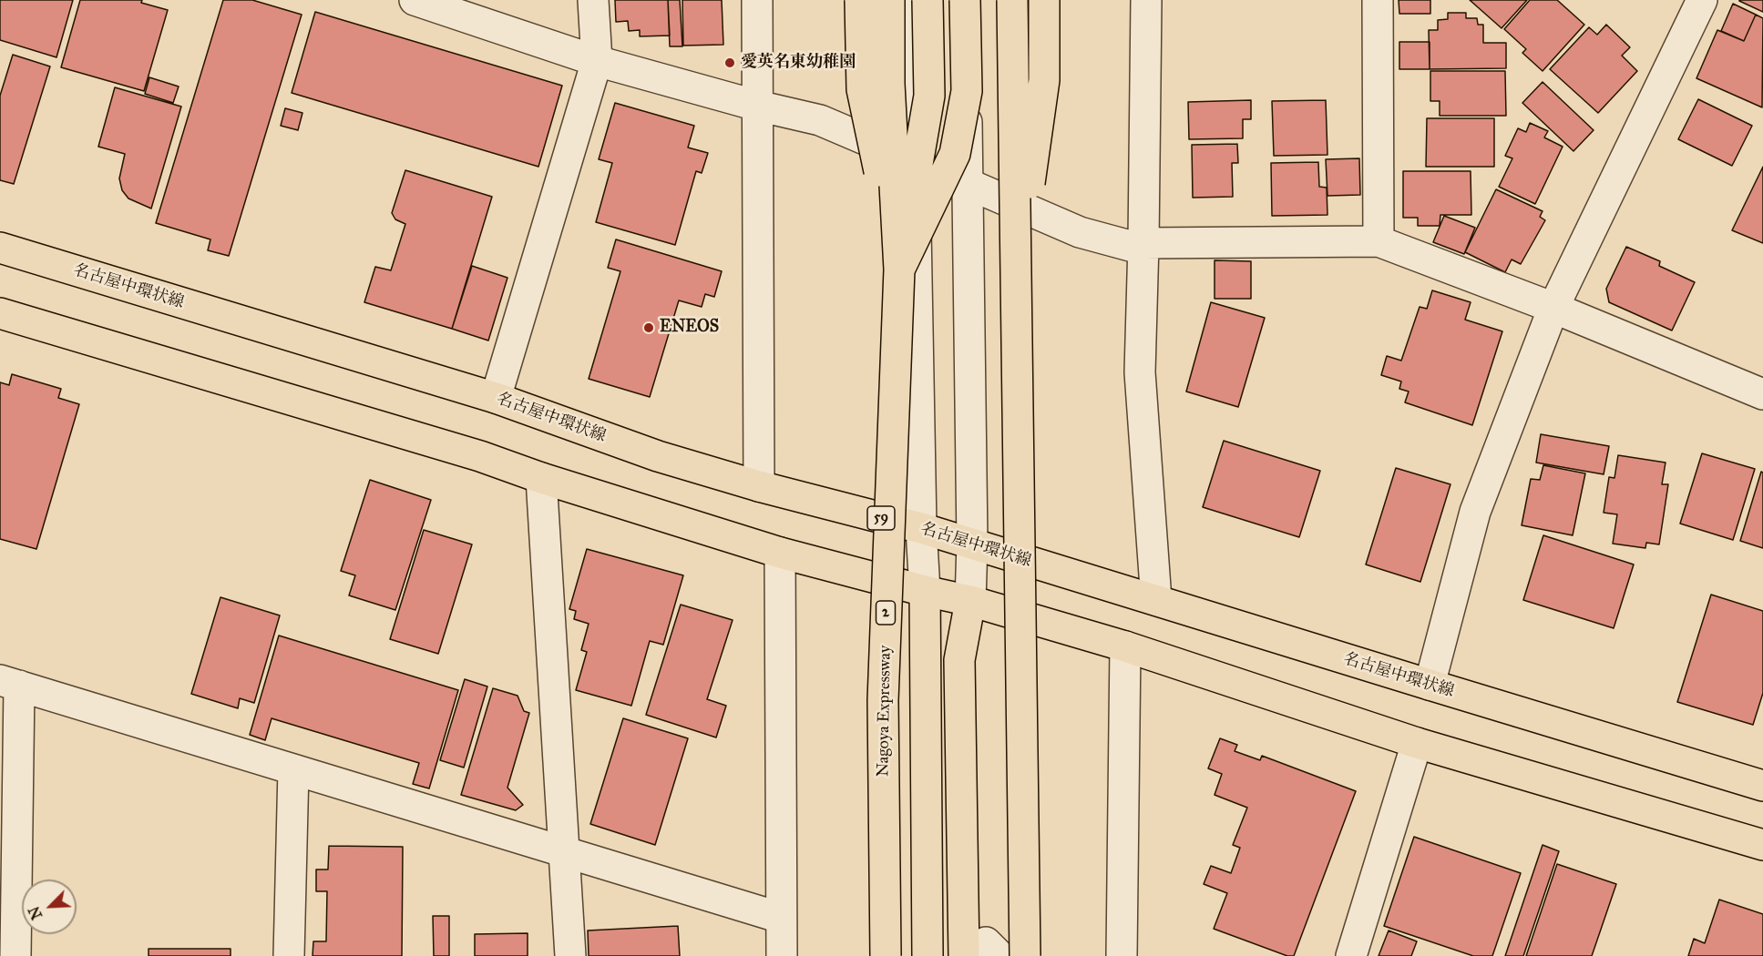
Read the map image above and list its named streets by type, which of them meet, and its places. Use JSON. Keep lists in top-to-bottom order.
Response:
{
  "streets": {
    "main road": [
      "名古屋中環状線",
      "59",
      "2",
      "Nagoya Expressway"
    ]
  },
  "places": ["愛英名東幼稚園", "ENEOS"],
  "north": "bottom left"
}
